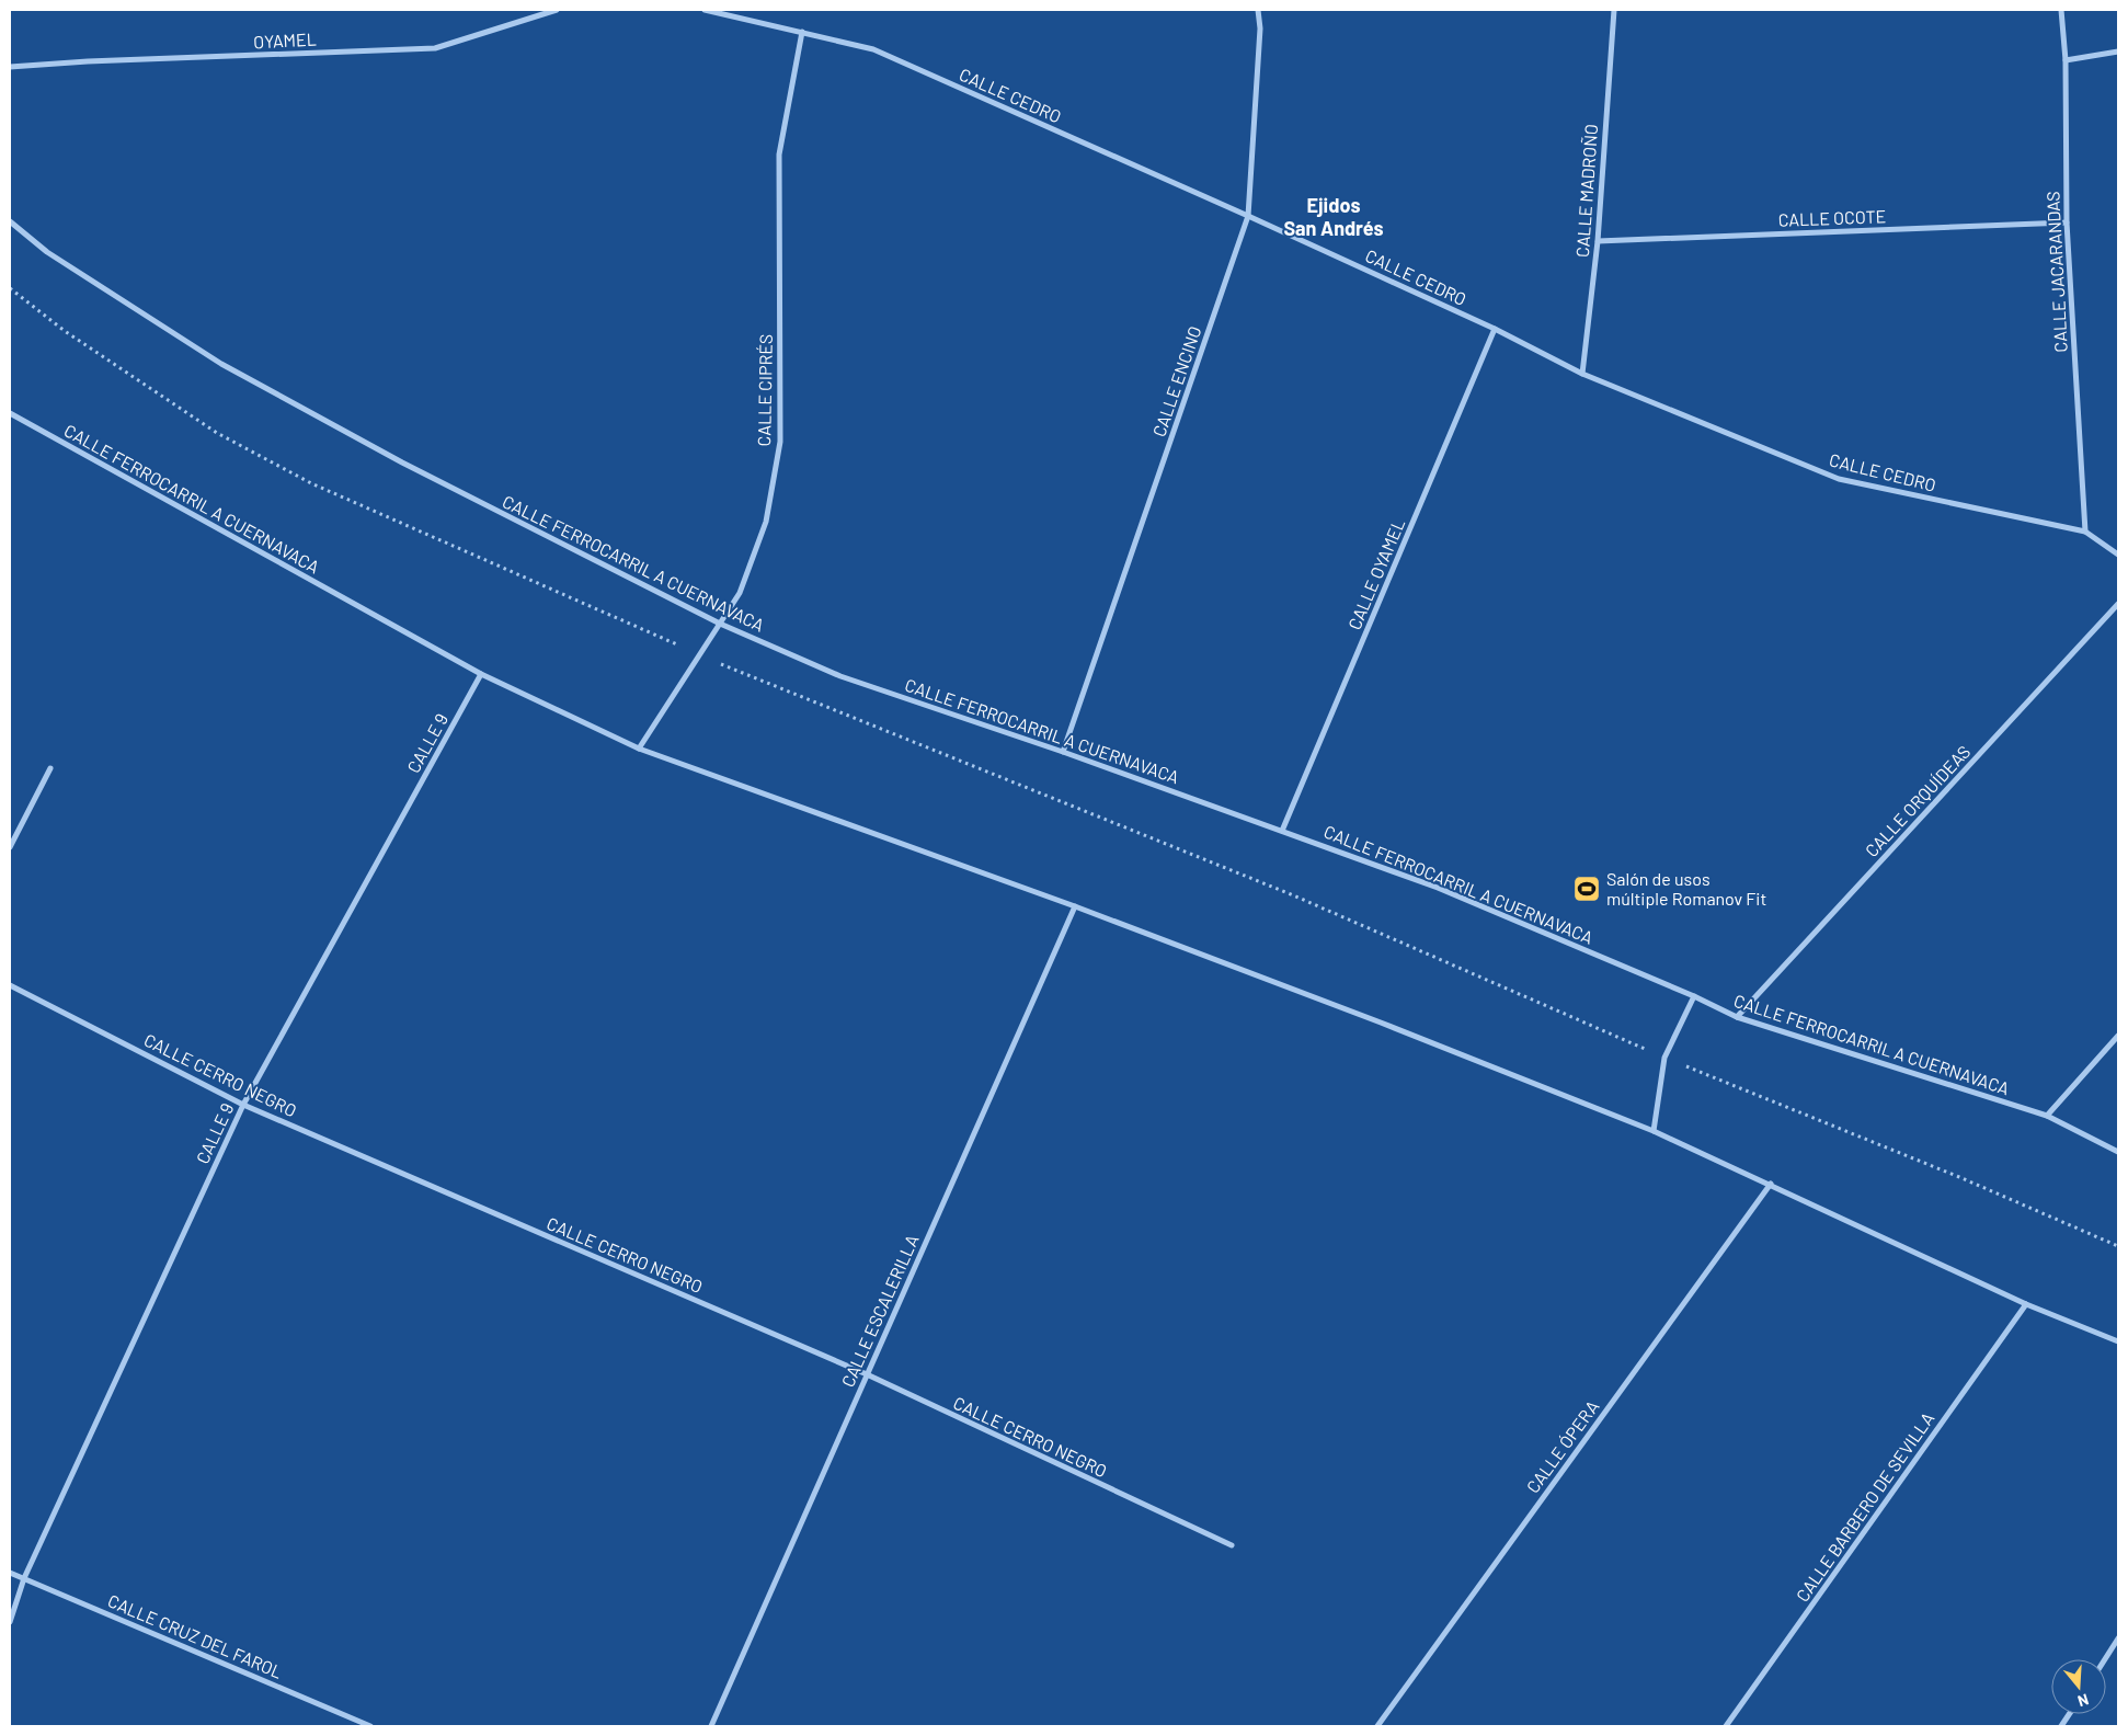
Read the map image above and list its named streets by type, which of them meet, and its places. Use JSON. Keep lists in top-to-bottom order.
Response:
{
  "streets": {
    "street": [
      "OYAMEL",
      "CALLE CEDRO",
      "CALLE MADROÑO",
      "CALLE OCOTE",
      "CALLE JACARANDAS",
      "CALLE ENCINO",
      "CALLE CIPRÉS",
      "CALLE FERROCARRIL A CUERNAVACA",
      "CALLE OYAMEL",
      "CALLE 9",
      "CALLE ORQUÍDEAS",
      "CALLE CERRO NEGRO",
      "CALLE ESCALERILLA",
      "CALLE ÓPERA",
      "CALLE BARBERO DE SEVILLA",
      "CALLE CRUZ DEL FAROL"
    ]
  },
  "crossings": [
    ["CALLE CEDRO", "CALLE MADROÑO"],
    ["CALLE CEDRO", "CALLE JACARANDAS"],
    ["CALLE CEDRO", "CALLE ENCINO"],
    ["CALLE CEDRO", "CALLE CIPRÉS"],
    ["CALLE CEDRO", "CALLE OYAMEL"],
    ["CALLE MADROÑO", "CALLE OCOTE"],
    ["CALLE OCOTE", "CALLE JACARANDAS"],
    ["CALLE ENCINO", "CALLE FERROCARRIL A CUERNAVACA"],
    ["CALLE CIPRÉS", "CALLE FERROCARRIL A CUERNAVACA"],
    ["CALLE FERROCARRIL A CUERNAVACA", "CALLE OYAMEL"],
    ["CALLE FERROCARRIL A CUERNAVACA", "CALLE 9"],
    ["CALLE FERROCARRIL A CUERNAVACA", "CALLE ORQUÍDEAS"],
    ["CALLE FERROCARRIL A CUERNAVACA", "CALLE ESCALERILLA"],
    ["CALLE FERROCARRIL A CUERNAVACA", "CALLE ÓPERA"],
    ["CALLE FERROCARRIL A CUERNAVACA", "CALLE BARBERO DE SEVILLA"],
    ["CALLE 9", "CALLE CERRO NEGRO"],
    ["CALLE 9", "CALLE CRUZ DEL FAROL"],
    ["CALLE CERRO NEGRO", "CALLE ESCALERILLA"]
  ],
  "districts": ["Ejidos San Andrés"],
  "places": {
    "sports": ["Salón de usos múltiple Romanov Fit"]
  },
  "north": "bottom"
}
